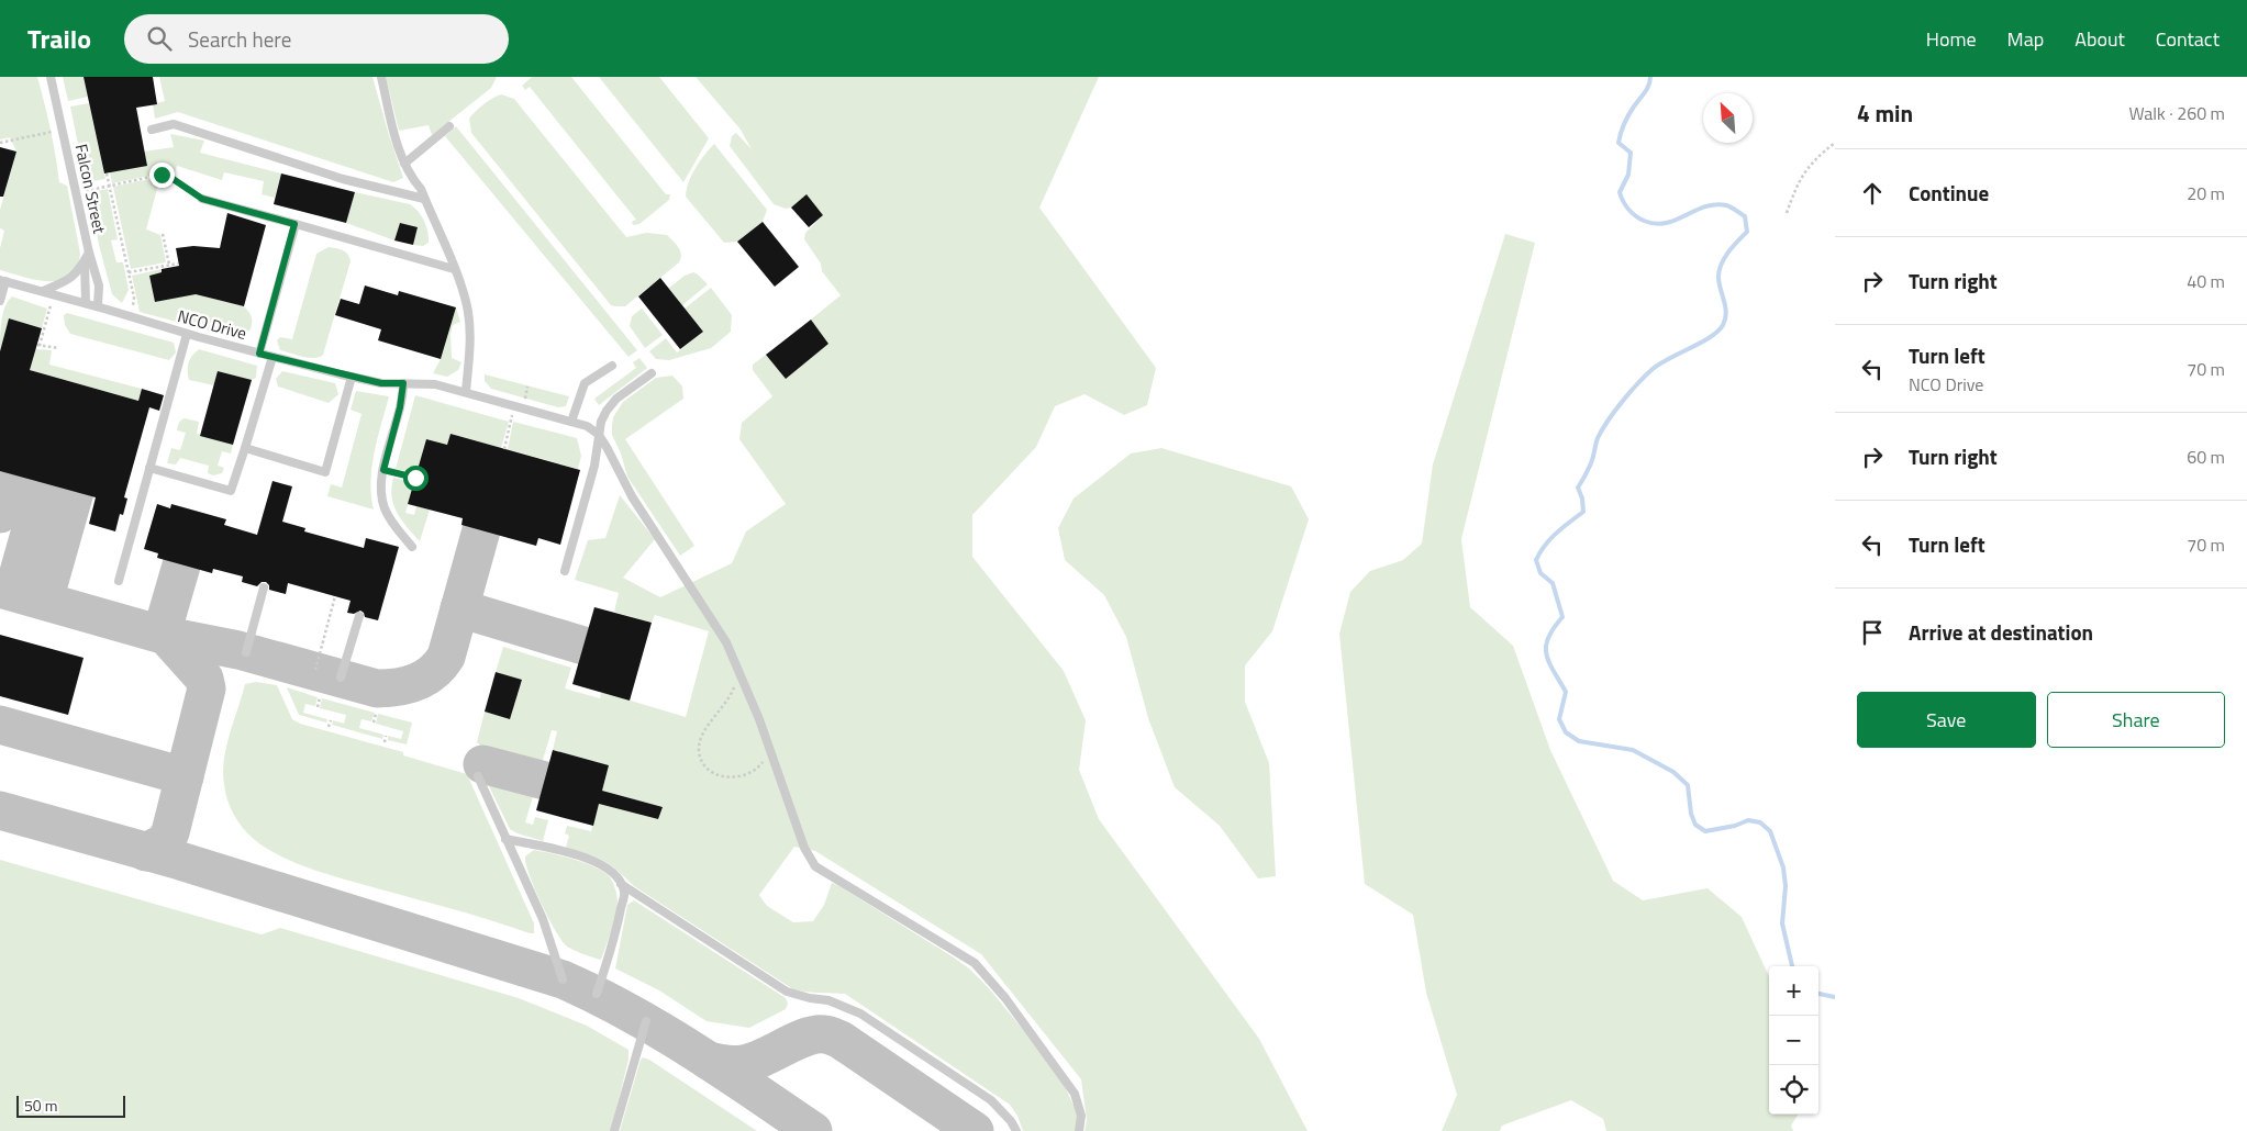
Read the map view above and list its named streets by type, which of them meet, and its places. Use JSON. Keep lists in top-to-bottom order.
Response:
{
  "streets": {
    "lane": ["Falcon Street", "NCO Drive"]
  },
  "crossings": [
    ["Falcon Street", "NCO Drive"]
  ],
  "scale_bar": "50 m",
  "north": "top left",
  "page": {
    "header": "Trailo",
    "search": "Search here",
    "nav": [
      "Home",
      "Map",
      "About",
      "Contact"
    ],
    "heading": ["4 min", "Walk · 260 m"],
    "list": [
      ["Continue", "20 m"],
      ["Turn right", "40 m"],
      ["Turn left", "NCO Drive", "70 m"],
      ["Turn right", "60 m"],
      ["Turn left", "70 m"],
      "Arrive at destination"
    ],
    "buttons": ["Save", "Share"],
    "map_buttons": ["+", "−"],
    "scale": "50 m"
  }
}
